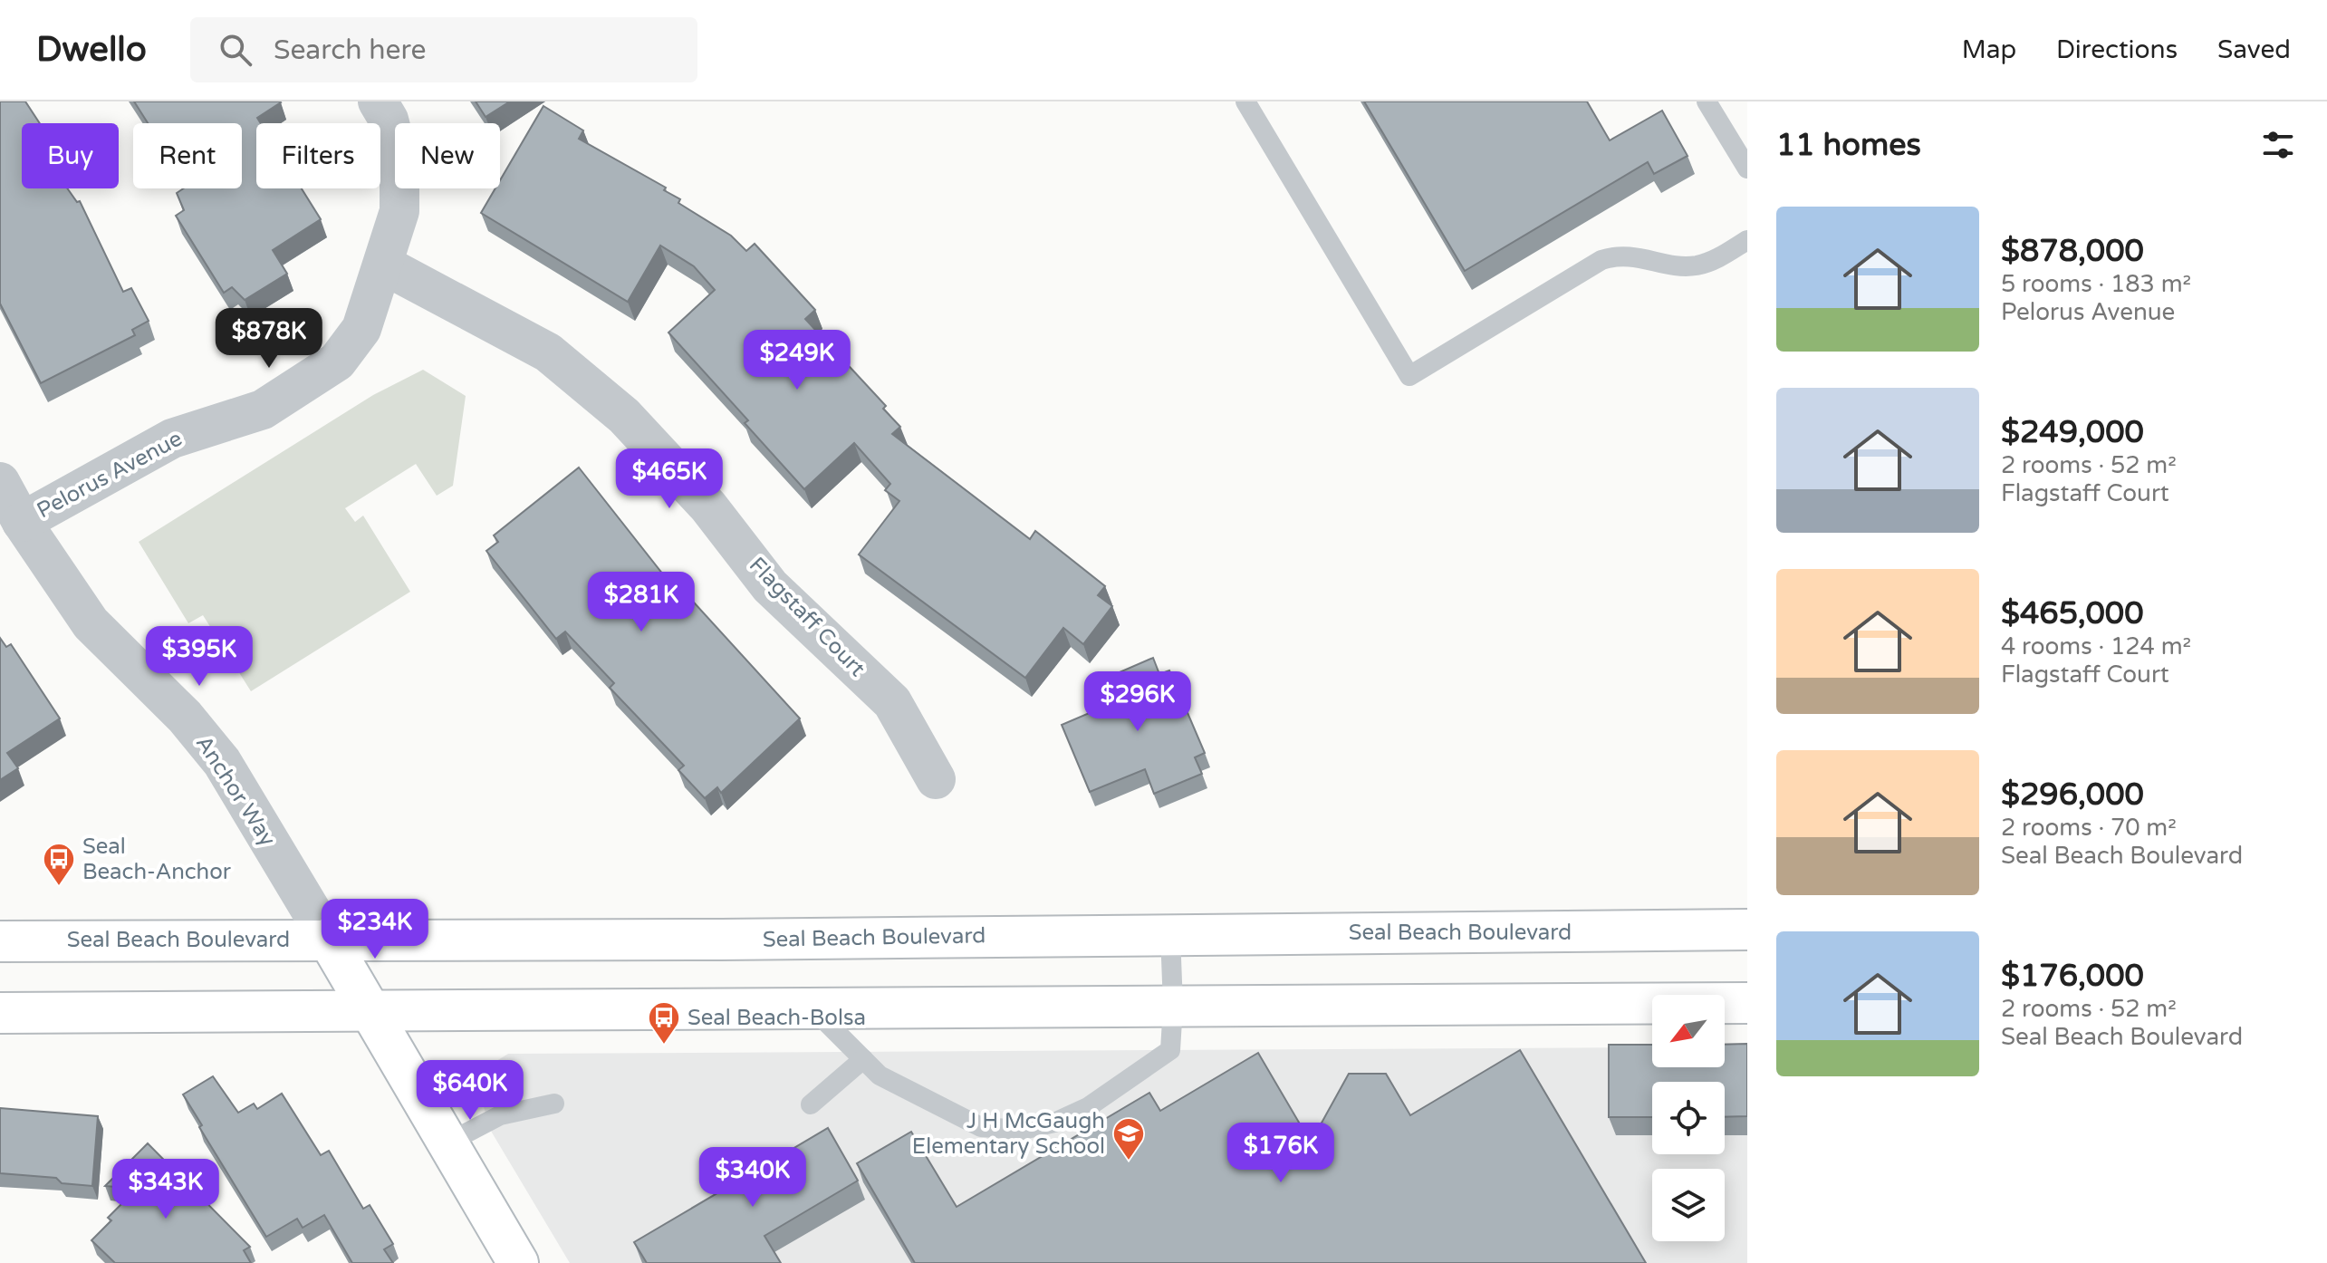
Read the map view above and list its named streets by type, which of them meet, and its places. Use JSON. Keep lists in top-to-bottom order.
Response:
{
  "streets": {
    "main road": ["Seal Beach Boulevard"],
    "street": ["Pelorus Avenue", "Flagstaff Court", "Anchor Way"]
  },
  "crossings": [
    ["Pelorus Avenue", "Flagstaff Court"],
    ["Pelorus Avenue", "Anchor Way"],
    ["Anchor Way", "Seal Beach Boulevard"]
  ],
  "places": {
    "bus stop": ["Seal Beach-Anchor", "Seal Beach-Bolsa"],
    "school or university": ["J H McGaugh Elementary School"]
  },
  "north": "bottom left",
  "page": {
    "header": "Dwello",
    "search": "Search here",
    "nav": ["Map", "Directions", "Saved"],
    "heading": "11 homes",
    "chip": [
      "Buy",
      "Rent",
      "Filters",
      "New"
    ],
    "list": [
      {
        "name": "$878,000",
        "note": "5 rooms · 183 m² · Pelorus Avenue"
      },
      {
        "name": "$249,000",
        "note": "2 rooms · 52 m² · Flagstaff Court"
      },
      {
        "name": "$465,000",
        "note": "4 rooms · 124 m² · Flagstaff Court"
      },
      {
        "name": "$296,000",
        "note": "2 rooms · 70 m² · Seal Beach Boulevard"
      },
      {
        "name": "$176,000",
        "note": "2 rooms · 52 m² · Seal Beach Boulevard"
      }
    ],
    "price": [
      "$878K",
      "$249K",
      "$465K",
      "$281K",
      "$395K",
      "$296K",
      "$234K",
      "$640K",
      "$176K",
      "$340K",
      "$343K"
    ]
  }
}
